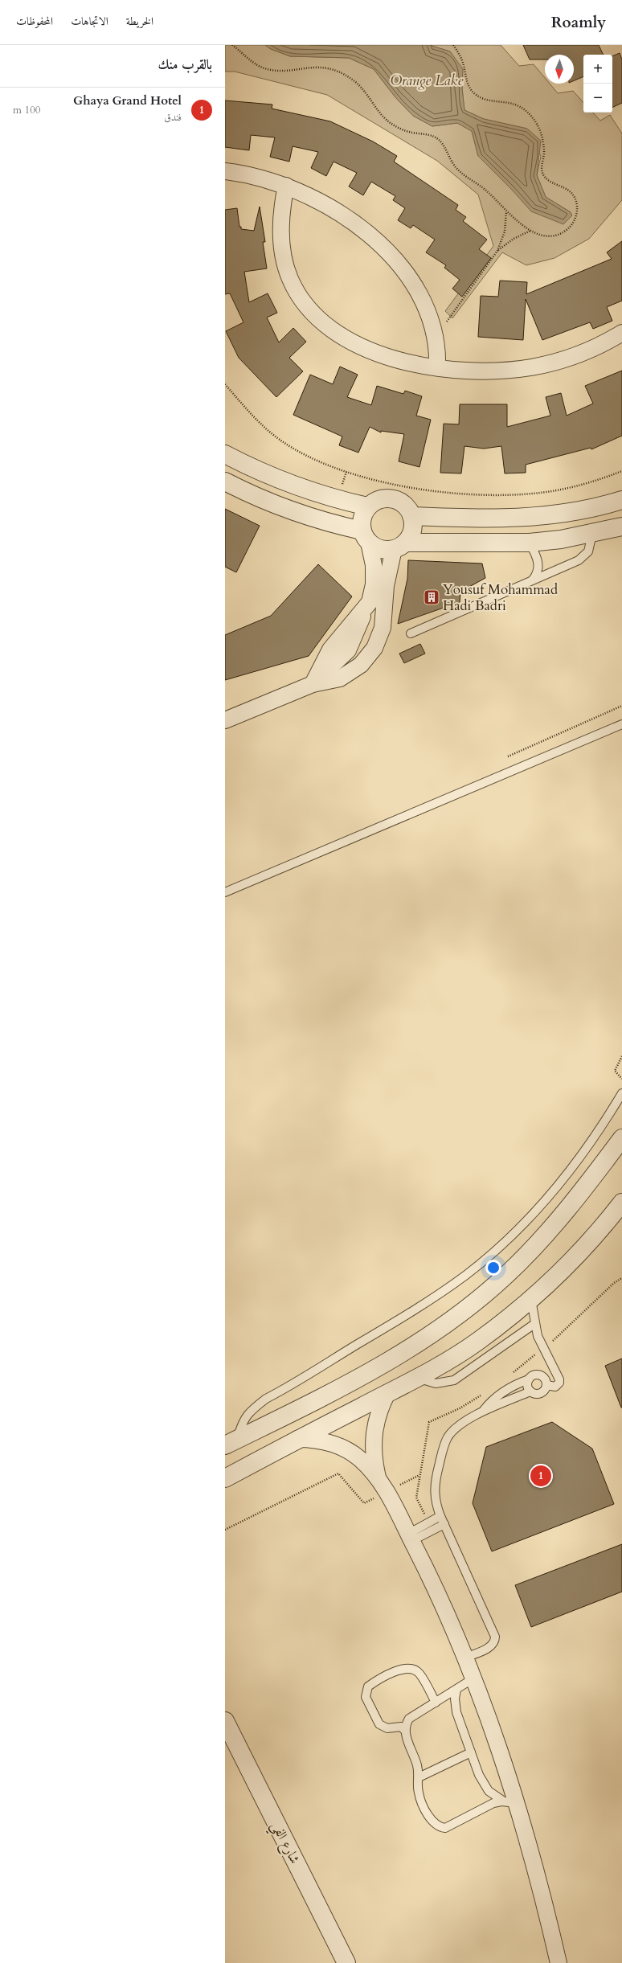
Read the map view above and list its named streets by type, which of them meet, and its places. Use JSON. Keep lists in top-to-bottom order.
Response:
{
  "streets": {
    "street": ["شارع الفي"]
  },
  "water": ["Orange Lake"],
  "places": {
    "building": ["Yousuf Mohammad Hadi Badri"]
  },
  "north": "bottom",
  "page": {
    "header": "Roamly",
    "nav": ["الخريطة", "الاتجاهات", "المحفوظات"],
    "heading": "بالقرب منك",
    "map_buttons": ["+", "−"],
    "list": [
      {
        "mark": "1",
        "name": "Ghaya Grand Hotel",
        "note": "فندق",
        "value": "100 m"
      }
    ],
    "pins": "1"
  }
}
